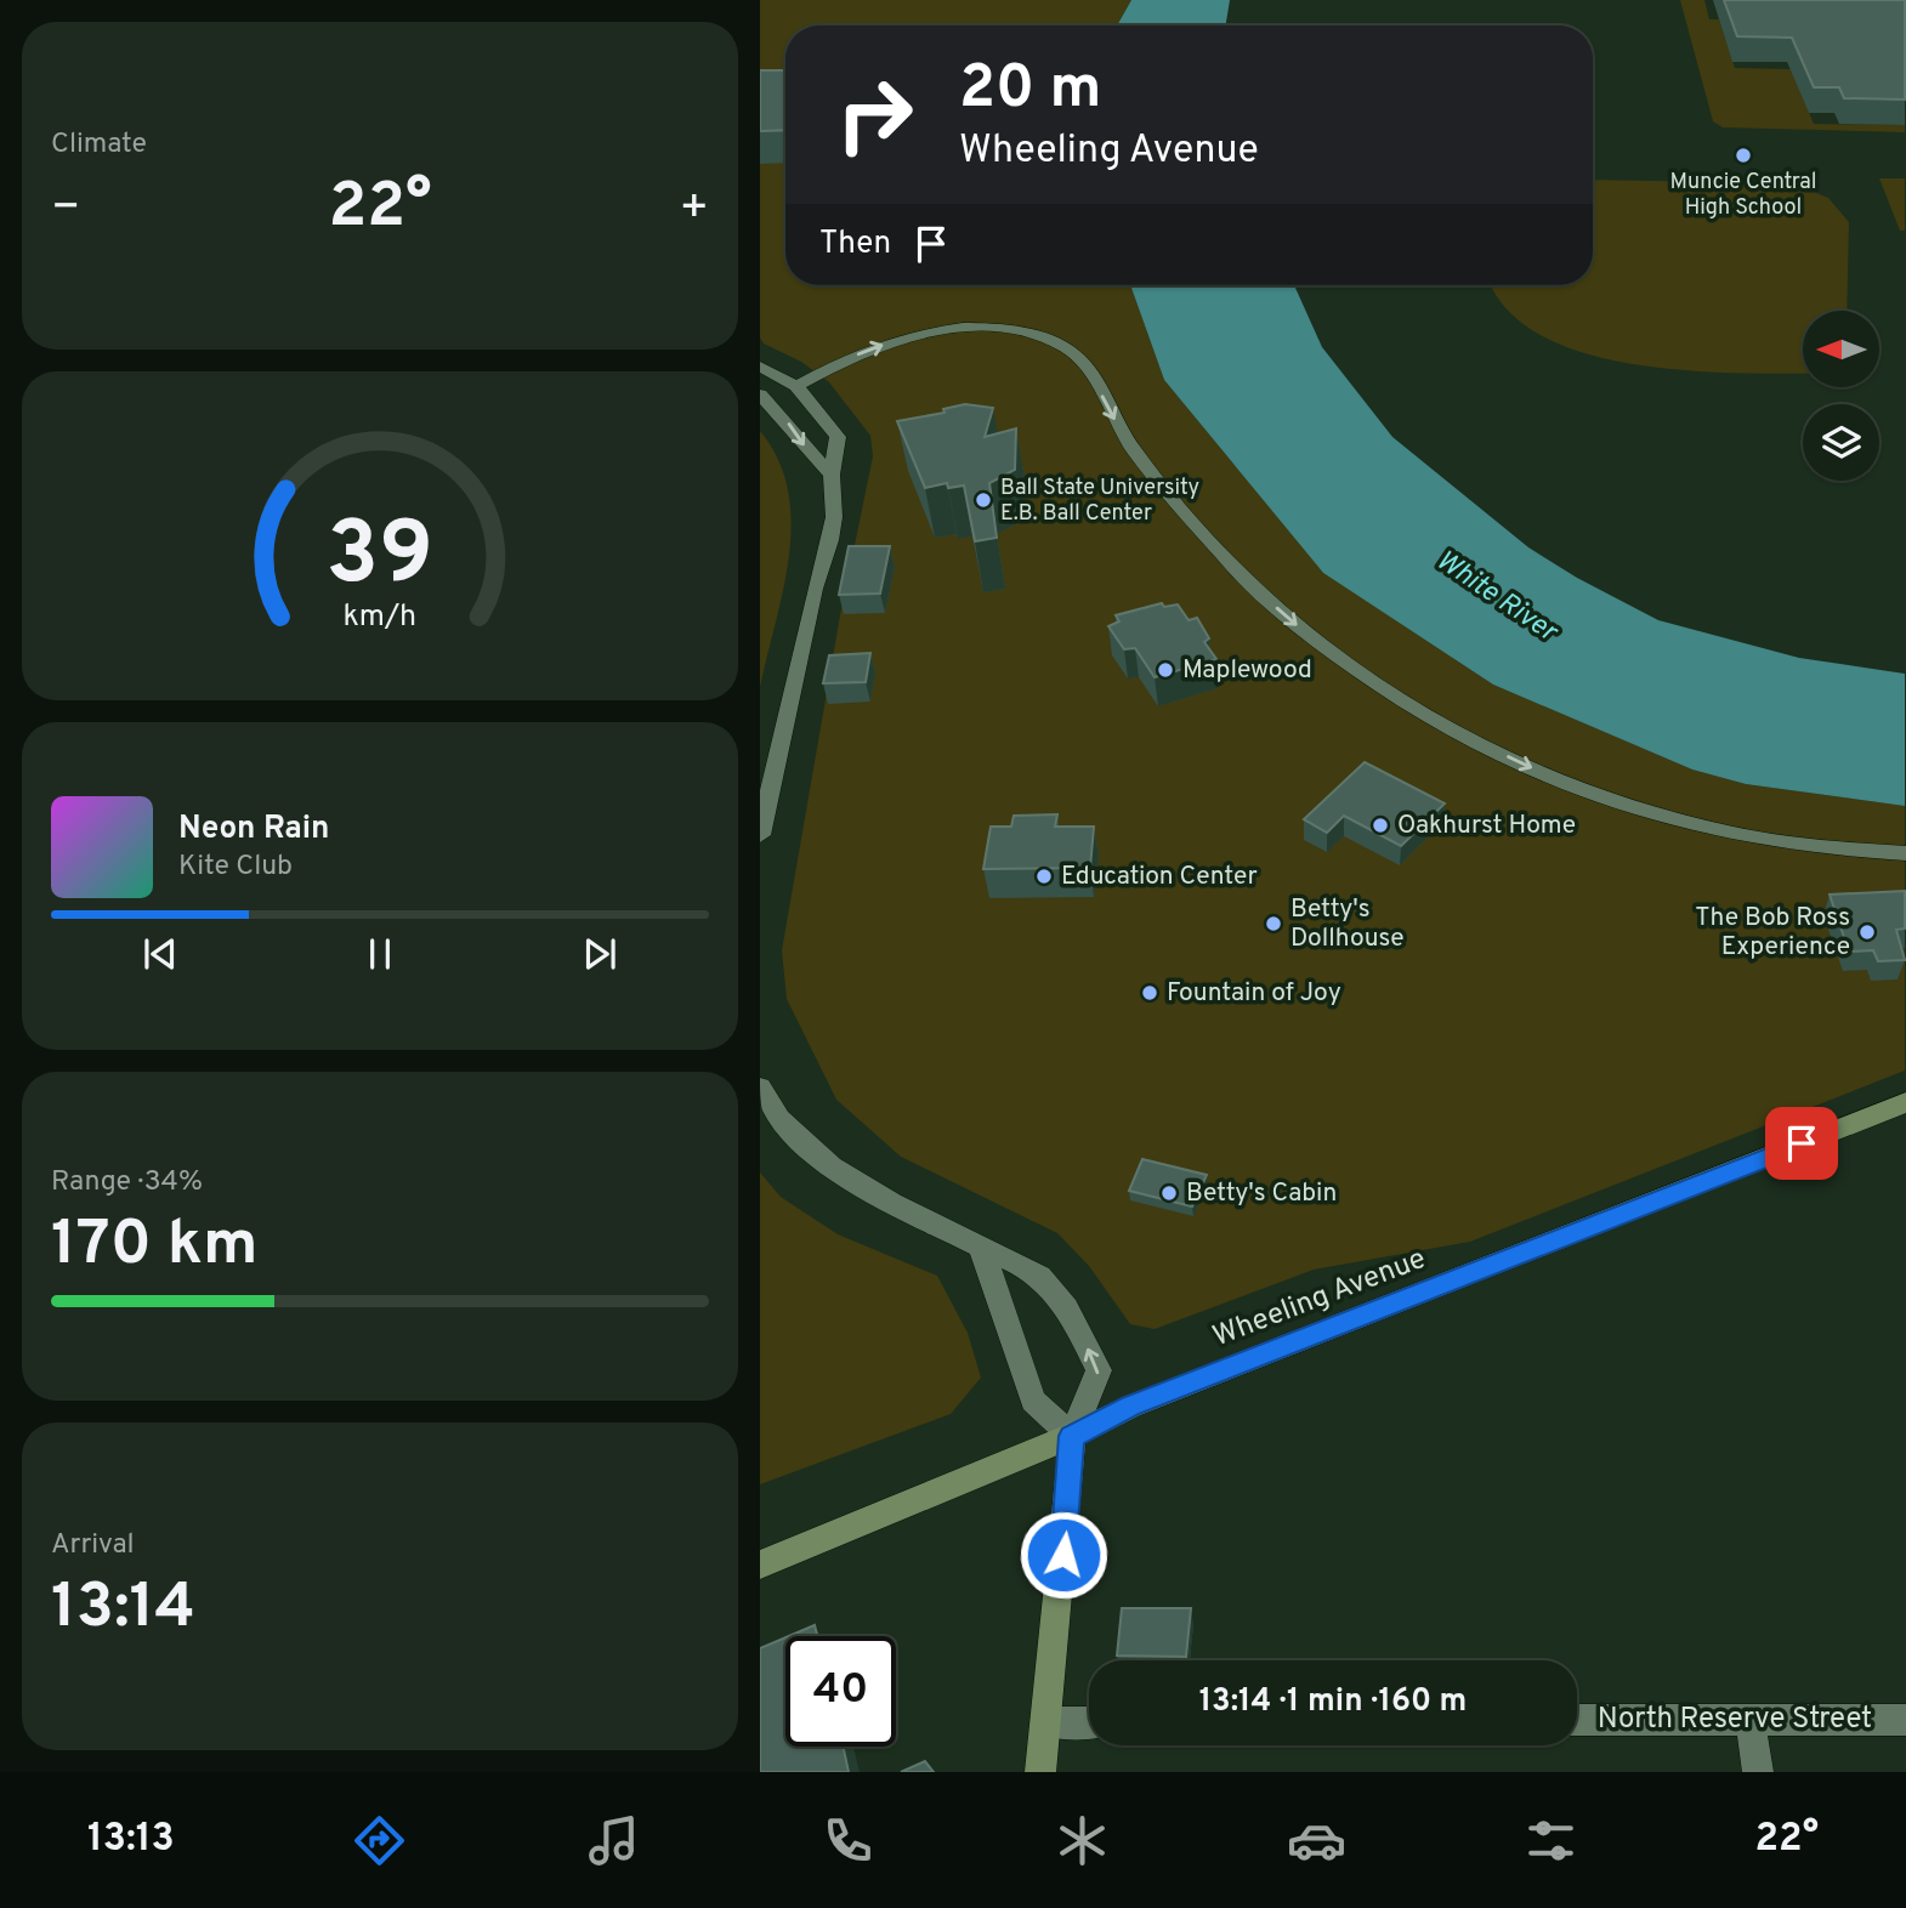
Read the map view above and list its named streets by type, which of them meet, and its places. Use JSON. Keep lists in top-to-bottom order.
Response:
{
  "streets": {
    "main road": ["Wheeling Avenue"],
    "street": ["North Reserve Street"]
  },
  "water": ["White River"],
  "places": [
    "Muncie Central High School",
    "Ball State University E.B. Ball Center",
    "Maplewood",
    "Oakhurst Home",
    "Education Center",
    "Betty's Dollhouse",
    "The Bob Ross Experience",
    "Fountain of Joy",
    "Betty's Cabin"
  ],
  "north": "left",
  "page": {
    "tile": [
      "Climate",
      ["Range · 34%", "170 km"],
      ["Arrival", "13:14"]
    ],
    "turn": ["20 m", "Wheeling Avenue"],
    "heat": ["−", "22°", "+"],
    "then": "Then",
    "song": ["Neon Rain", "Kite Club"],
    "limit": "40",
    "trip": "13:14 · 1 min · 160 m",
    "tabs": ["13:13", "22°"],
    "gauge": ["39", "km/h"]
  }
}
